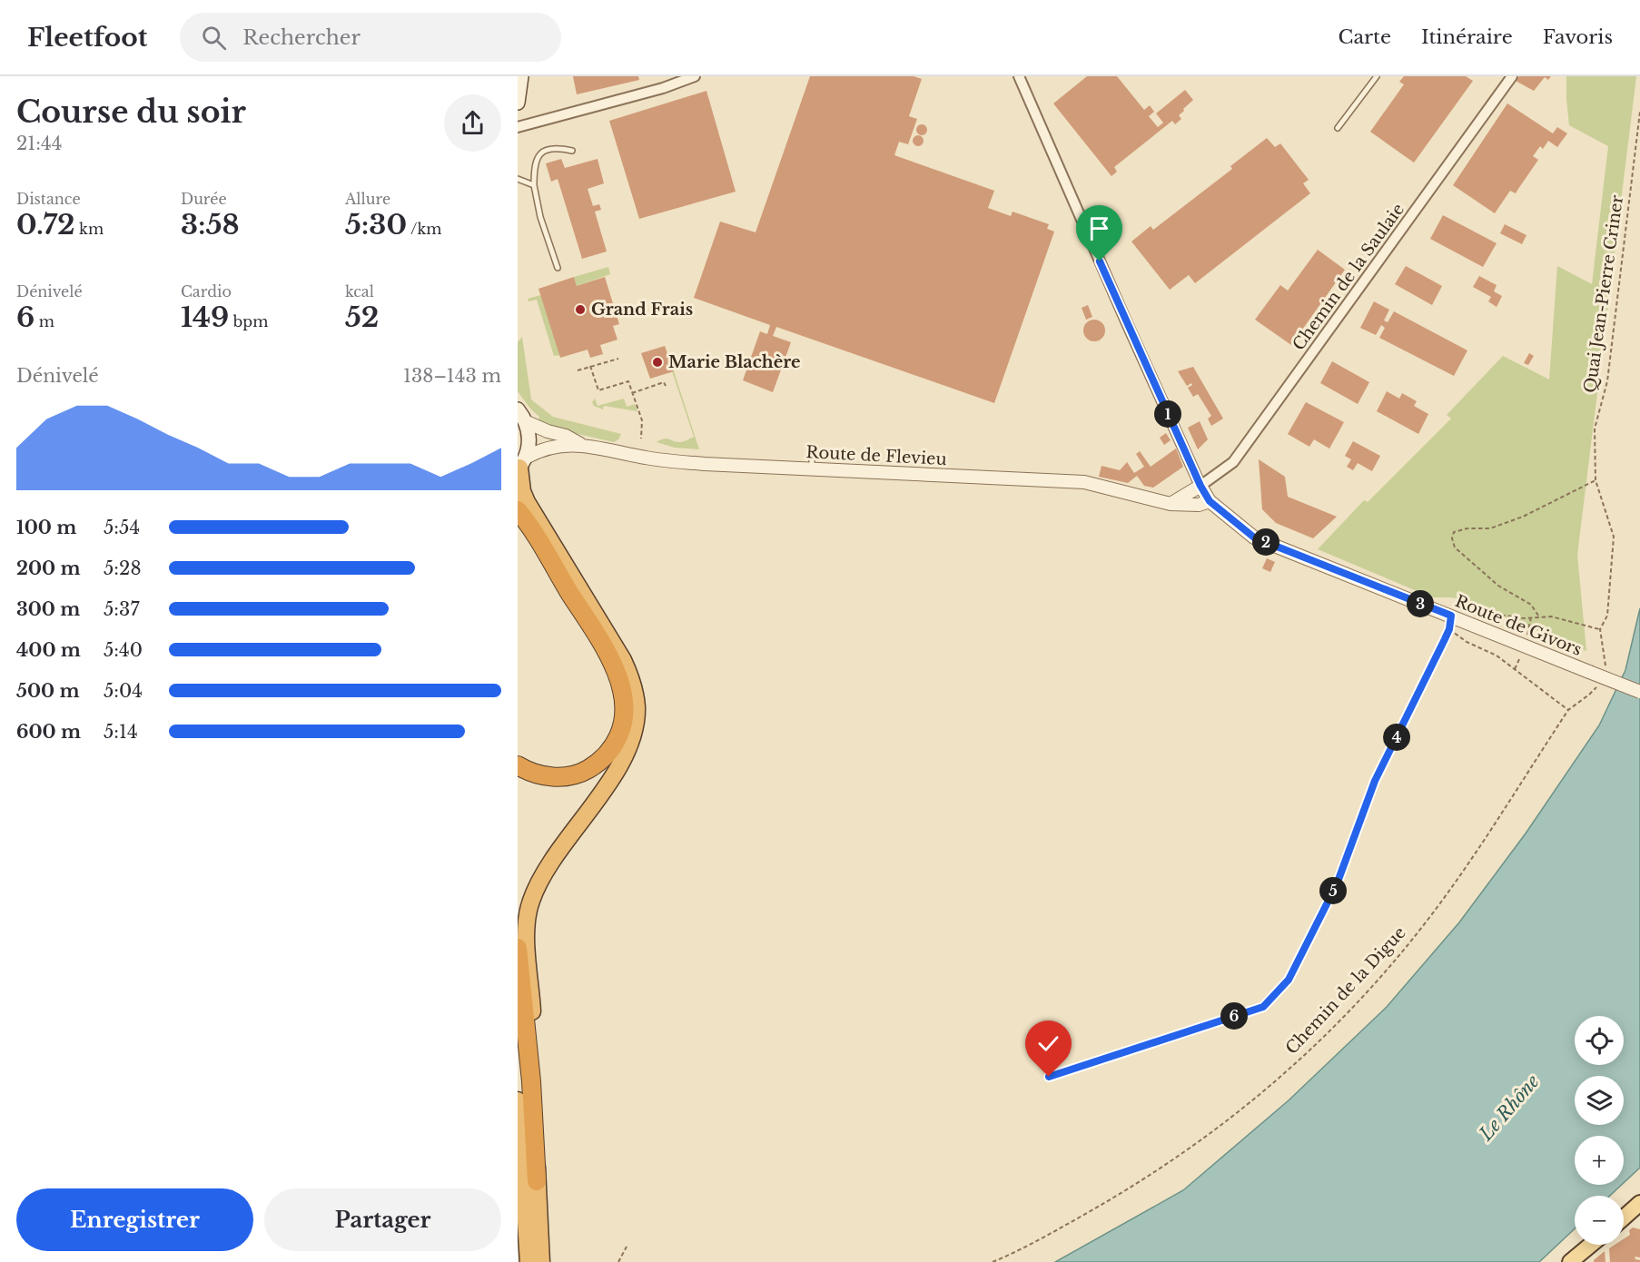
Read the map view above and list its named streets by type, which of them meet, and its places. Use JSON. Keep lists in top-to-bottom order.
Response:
{
  "streets": {
    "street": ["Chemin de la Saulaie", "Route de Flevieu", "Route de Givors"],
    "path": ["Quai Jean-Pierre Criner", "Chemin de la Digue"]
  },
  "crossings": [
    ["Chemin de la Saulaie", "Route de Givors"],
    ["Route de Flevieu", "Route de Givors"]
  ],
  "water": ["Le Rhône"],
  "places": ["Grand Frais", "Marie Blachère"],
  "page": {
    "header": "Fleetfoot",
    "search": "Rechercher",
    "nav": ["Carte", "Itinéraire", "Favoris"],
    "heading": ["Course du soir", "21:44"],
    "stats": [
      ["Distance", "0.72 km"],
      ["Durée", "3:58"],
      ["Allure", "5:30 /km"],
      ["Dénivelé", "6 m"],
      ["Cardio", "149 bpm"],
      ["kcal", "52"]
    ],
    "chart": ["Dénivelé", "138–143 m"],
    "pins": [
      "1",
      "2",
      "3",
      "4",
      "5",
      "6"
    ],
    "list": [
      {
        "name": "100 m",
        "note": "5:54"
      },
      {
        "name": "200 m",
        "note": "5:28"
      },
      {
        "name": "300 m",
        "note": "5:37"
      },
      {
        "name": "400 m",
        "note": "5:40"
      },
      {
        "name": "500 m",
        "note": "5:04"
      },
      {
        "name": "600 m",
        "note": "5:14"
      }
    ],
    "map_buttons": ["+", "−"],
    "buttons": ["Enregistrer", "Partager"]
  }
}
